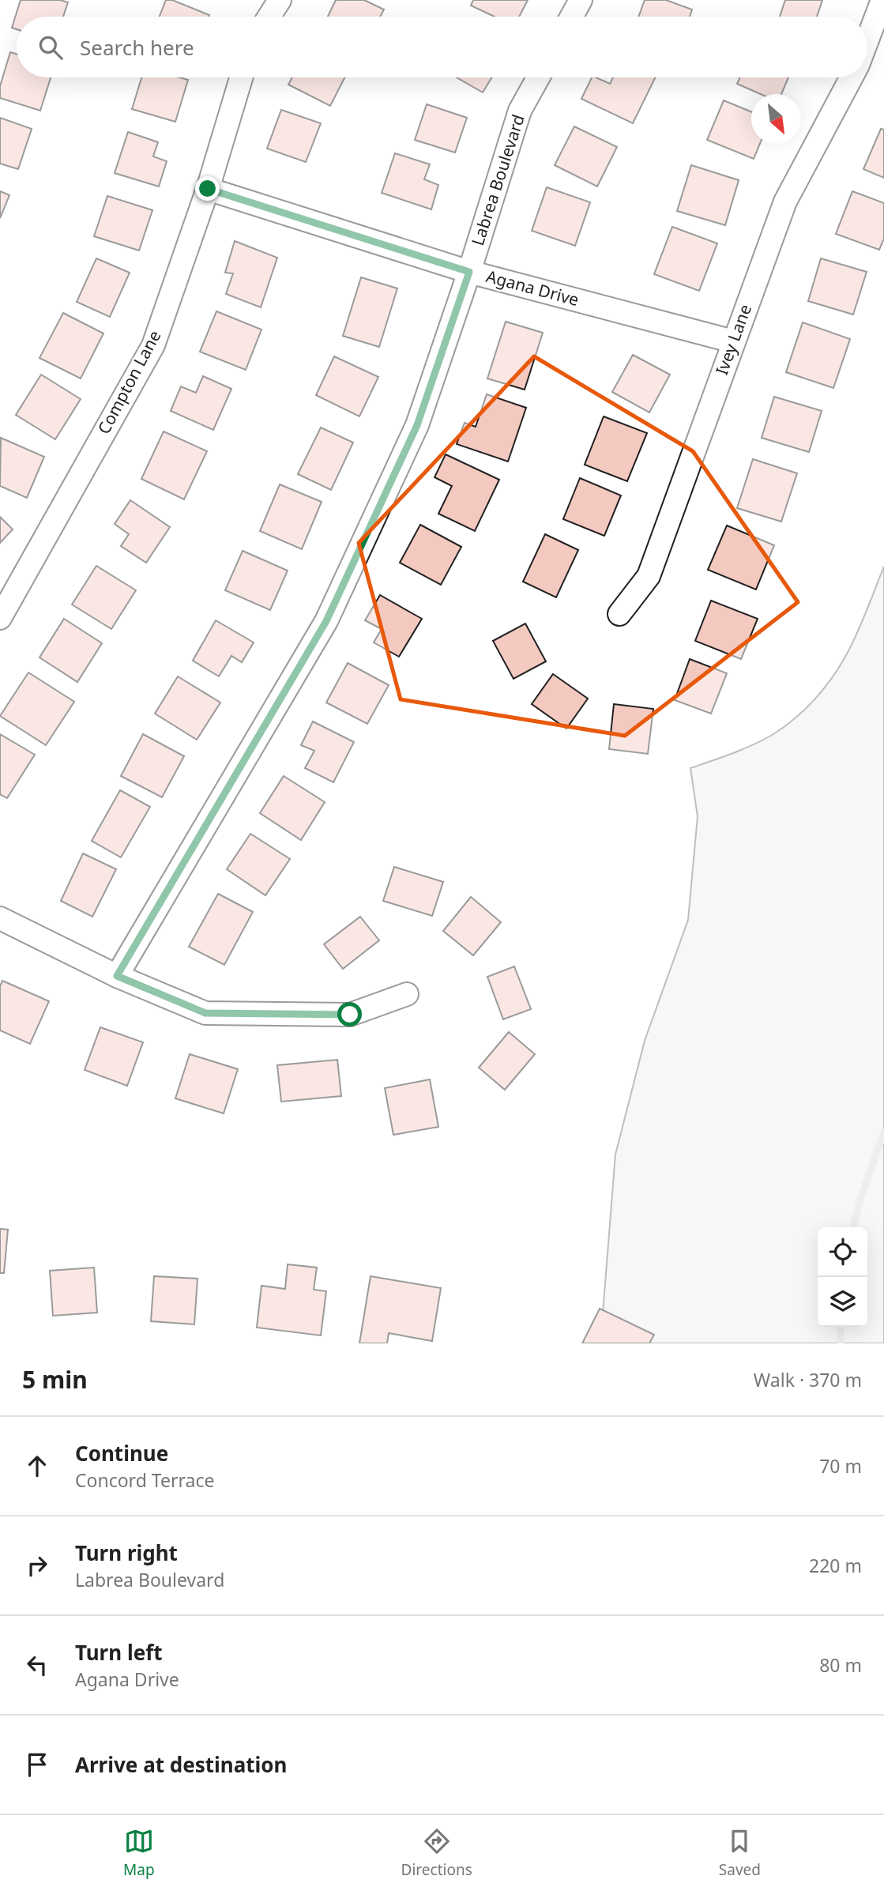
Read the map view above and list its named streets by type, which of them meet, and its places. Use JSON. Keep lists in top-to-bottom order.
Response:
{
  "streets": {
    "street": [
      "Labrea Boulevard",
      "Agana Drive",
      "Ivey Lane",
      "Compton Lane"
    ]
  },
  "crossings": [
    ["Labrea Boulevard", "Agana Drive"],
    ["Agana Drive", "Ivey Lane"],
    ["Agana Drive", "Compton Lane"]
  ],
  "north": "bottom right",
  "page": {
    "search": "Search here",
    "heading": ["5 min", "Walk · 370 m"],
    "list": [
      ["Continue", "Concord Terrace", "70 m"],
      ["Turn right", "Labrea Boulevard", "220 m"],
      ["Turn left", "Agana Drive", "80 m"],
      "Arrive at destination"
    ],
    "nav": ["Map", "Directions", "Saved"]
  }
}
